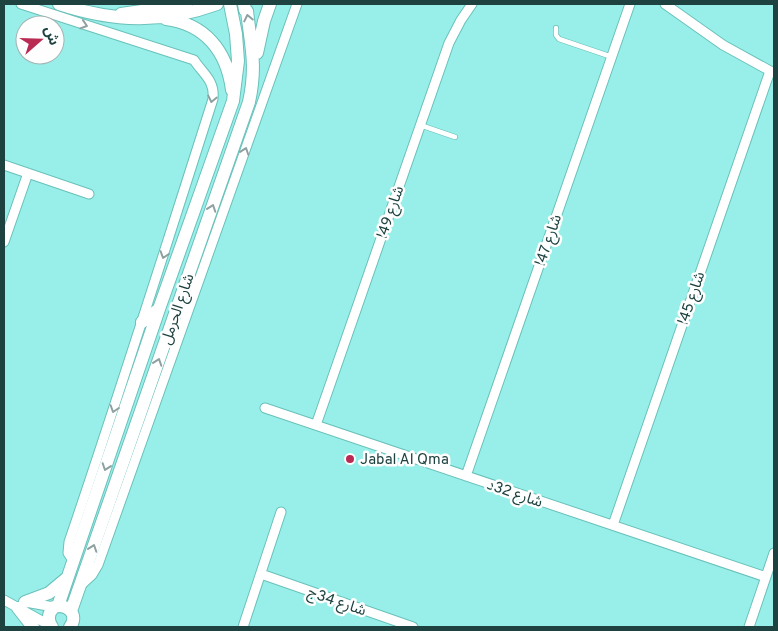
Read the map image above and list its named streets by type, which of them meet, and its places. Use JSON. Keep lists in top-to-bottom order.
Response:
{
  "streets": {
    "street": [
      "شارع 49ا",
      "شارع 47ا",
      "شارع 45ا",
      "شارع الحرمل",
      "شارع 32د",
      "شارع 34ج"
    ]
  },
  "crossings": [
    ["شارع 49ا", "شارع 32د"],
    ["شارع 47ا", "شارع 32د"],
    ["شارع 45ا", "شارع 32د"]
  ],
  "places": ["Jabal Al Qma"],
  "north": "right"
}
